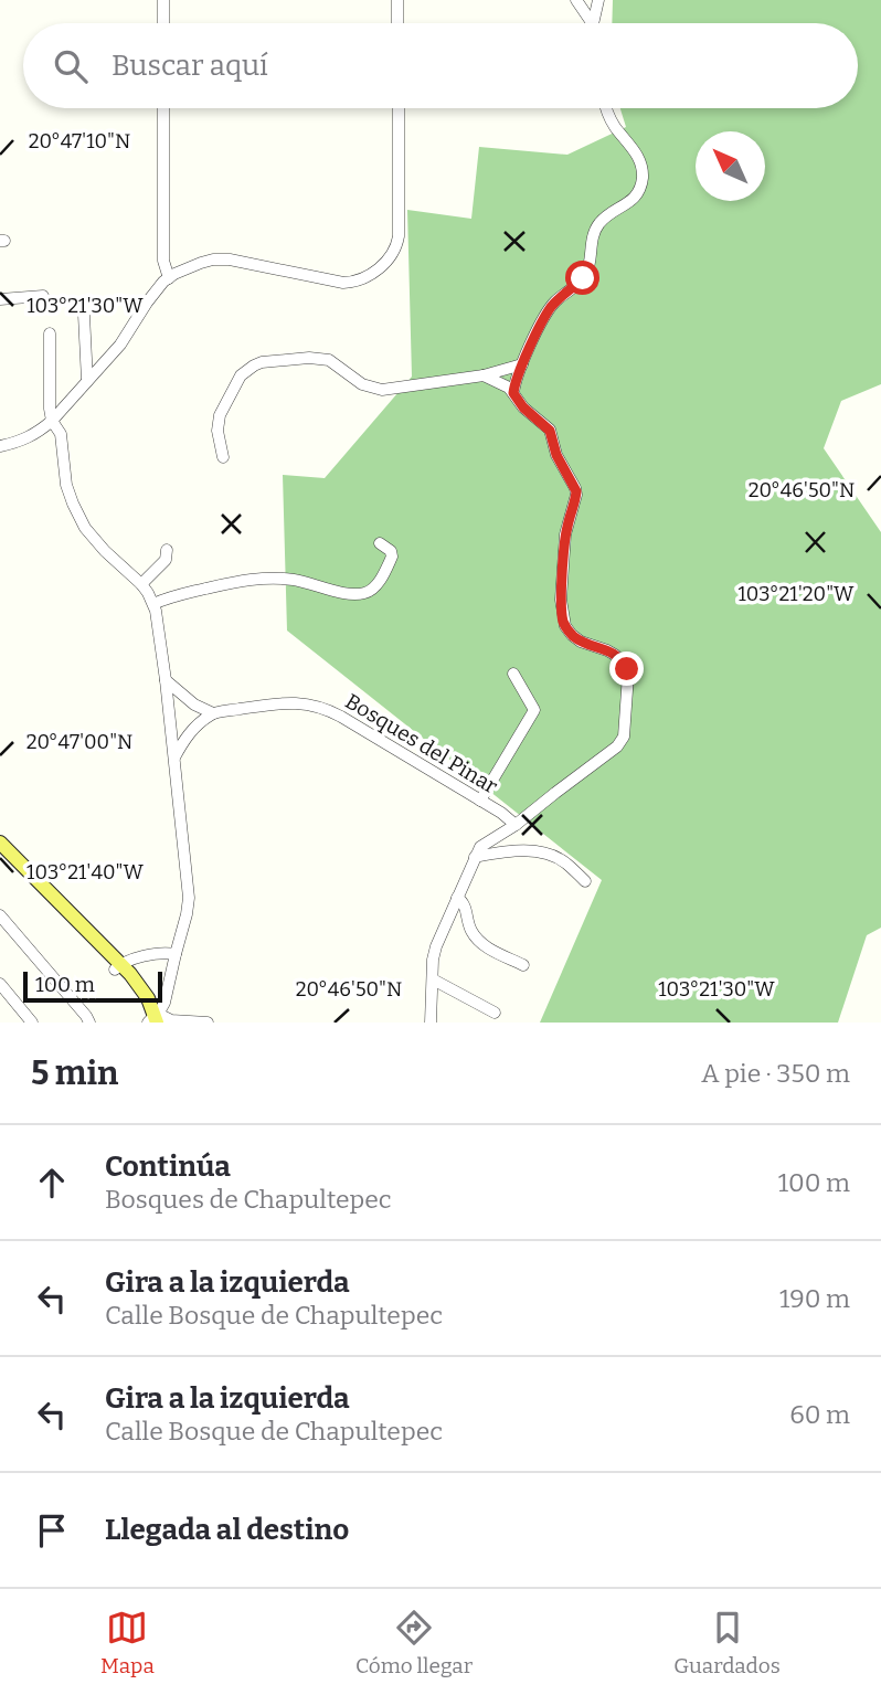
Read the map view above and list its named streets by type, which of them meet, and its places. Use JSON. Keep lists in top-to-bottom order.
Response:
{
  "streets": {
    "street": ["Bosques del Pinar"]
  },
  "scale_bar": "100 m",
  "north": "top left",
  "page": {
    "search": "Buscar aquí",
    "scale": "100 m",
    "heading": ["5 min", "A pie · 350 m"],
    "list": [
      ["Continúa", "Bosques de Chapultepec", "100 m"],
      ["Gira a la izquierda", "Calle Bosque de Chapultepec", "190 m"],
      ["Gira a la izquierda", "Calle Bosque de Chapultepec", "60 m"],
      "Llegada al destino"
    ],
    "nav": ["Mapa", "Cómo llegar", "Guardados"]
  },
  "coordinates": [
    "20°47'10\"N",
    "103°21'30\"W",
    "20°46'50\"N",
    "103°21'20\"W",
    "20°47'00\"N",
    "103°21'40\"W"
  ]
}
